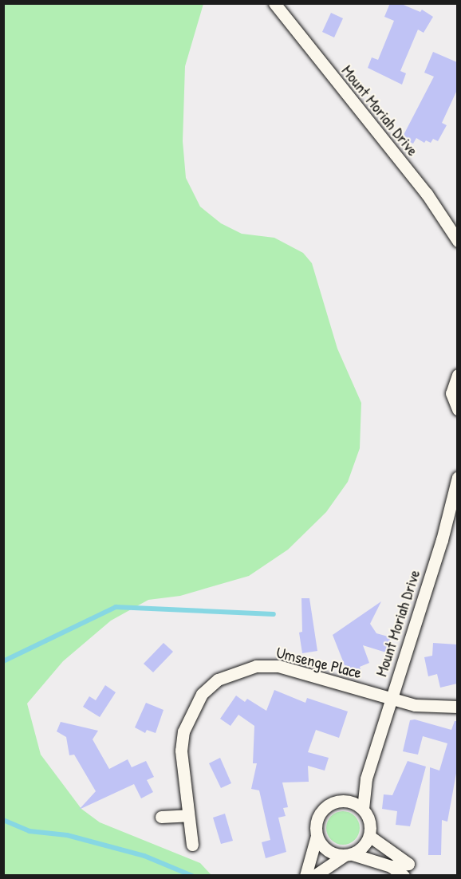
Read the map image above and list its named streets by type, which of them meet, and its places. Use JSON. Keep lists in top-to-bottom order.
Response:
{
  "streets": {
    "street": ["Mount Moriah Drive", "Umsenge Place"]
  },
  "crossings": [
    ["Mount Moriah Drive", "Umsenge Place"]
  ]
}
